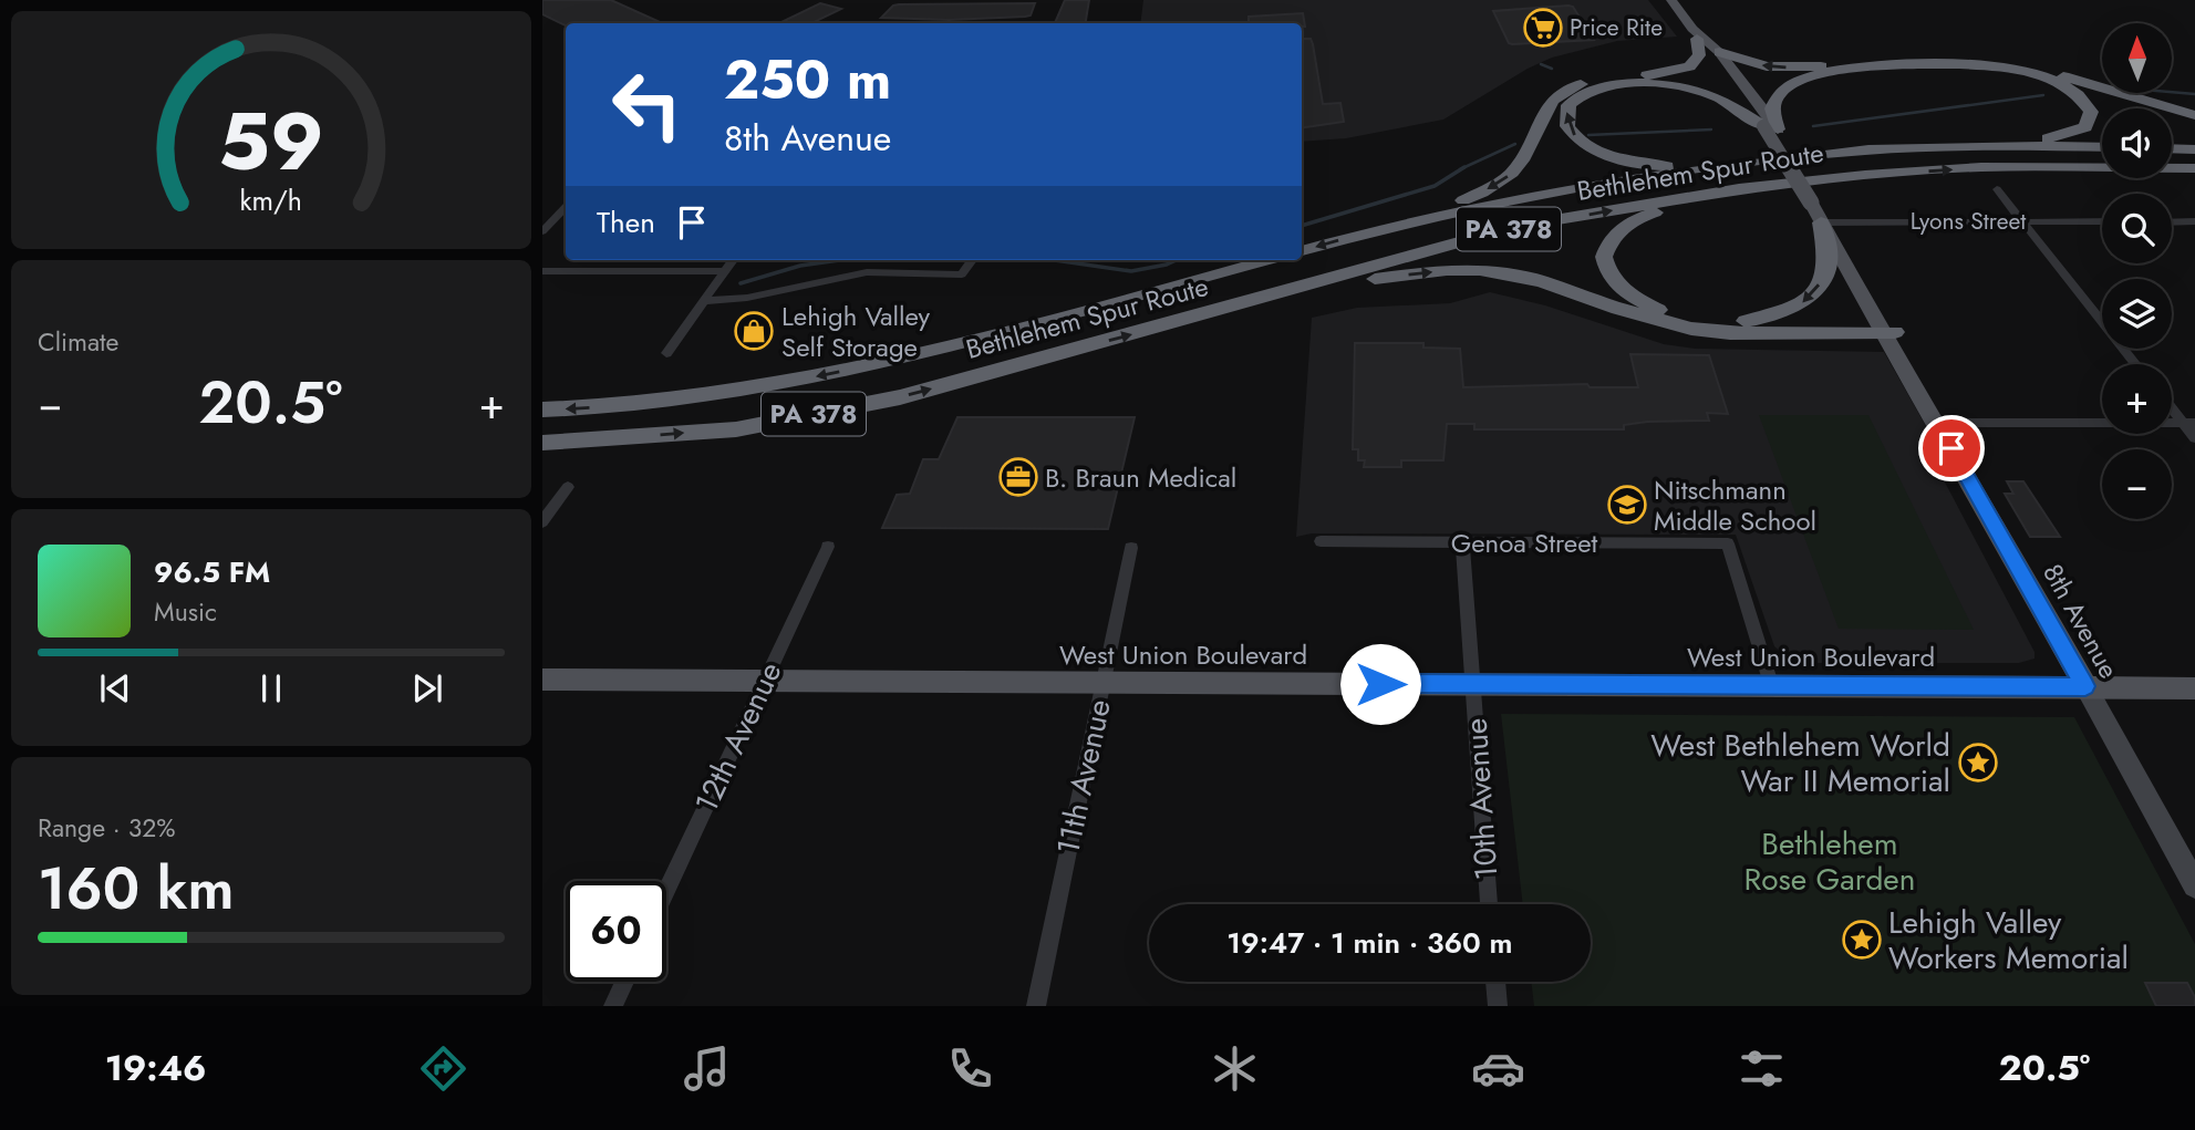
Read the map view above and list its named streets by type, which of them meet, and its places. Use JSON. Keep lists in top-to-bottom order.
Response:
{
  "streets": {
    "highway": ["Bethlehem Spur Route", "PA 378"],
    "main road": ["8th Avenue", "West Union Boulevard"],
    "street": [
      "Lyons Street",
      "Genoa Street",
      "12th Avenue",
      "11th Avenue",
      "10th Avenue"
    ]
  },
  "crossings": [
    ["Lyons Street", "8th Avenue"],
    ["Genoa Street", "West Union Boulevard"],
    ["Genoa Street", "10th Avenue"],
    ["8th Avenue", "West Union Boulevard"],
    ["West Union Boulevard", "12th Avenue"],
    ["West Union Boulevard", "11th Avenue"],
    ["West Union Boulevard", "10th Avenue"]
  ],
  "parks": ["Bethlehem Rose Garden"],
  "places": {
    "supermarket": ["Price Rite"],
    "shop": ["Lehigh Valley Self Storage"],
    "office": ["B. Braun Medical"],
    "school or university": ["Nitschmann Middle School"],
    "place": ["West Bethlehem World War II Memorial", "Lehigh Valley Workers Memorial"]
  },
  "north": "top",
  "page": {
    "map_buttons": ["+", "−"],
    "turn": ["250 m", "8th Avenue"],
    "then": "Then",
    "tile": [
      "Climate",
      ["Range · 32%", "160 km"]
    ],
    "heat": ["−", "20.5°", "+"],
    "song": ["96.5 FM", "Music"],
    "limit": "60",
    "trip": "19:47 · 1 min · 360 m",
    "tabs": ["19:46", "20.5°"],
    "gauge": ["59", "km/h"]
  }
}
